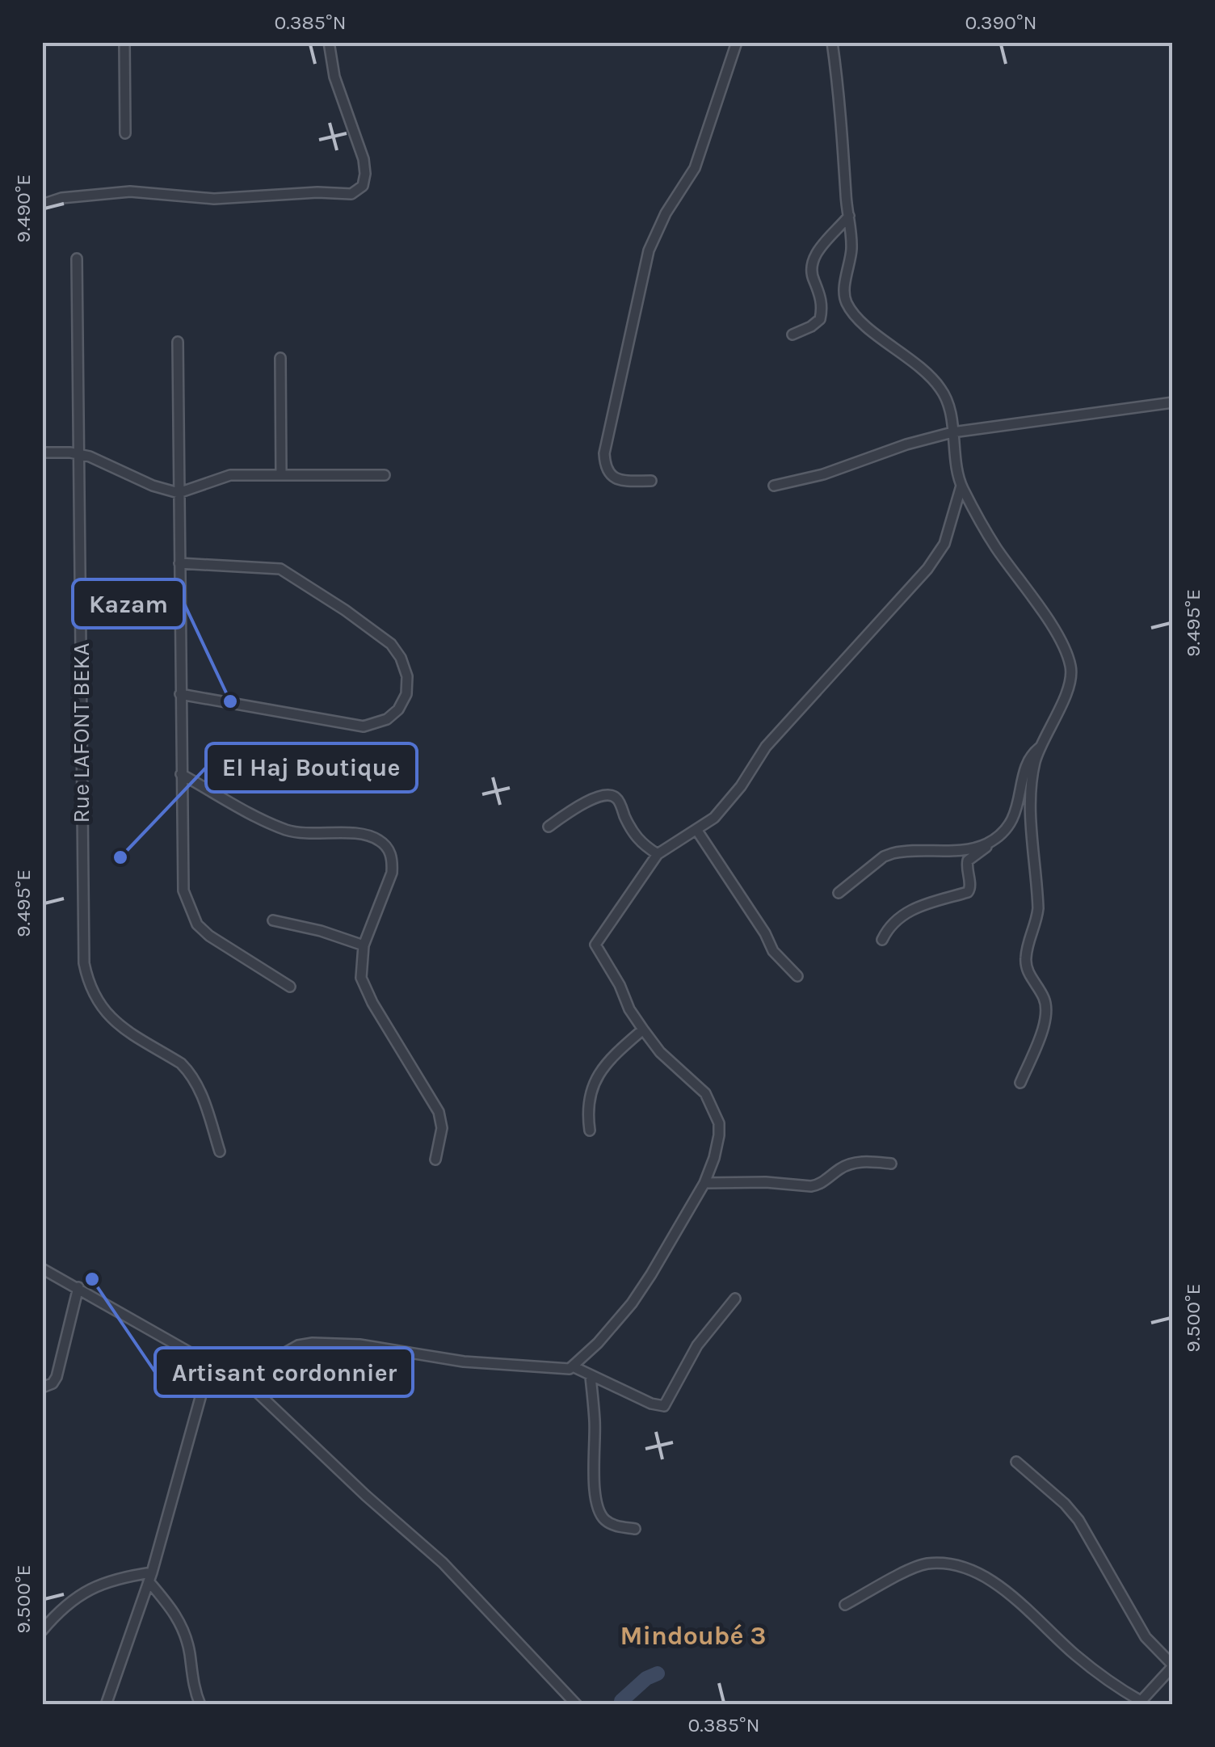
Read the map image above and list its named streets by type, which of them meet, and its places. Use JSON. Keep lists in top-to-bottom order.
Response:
{
  "streets": {
    "street": ["Rue LAFONT BEKA"]
  },
  "districts": ["Mindoubé 3"],
  "places": ["Kazam", "El Haj Boutique", "Artisant cordonnier"],
  "coordinates": [
    "0.385°N",
    "0.390°N",
    "9.490°E",
    "9.495°E",
    "9.500°E"
  ]
}
